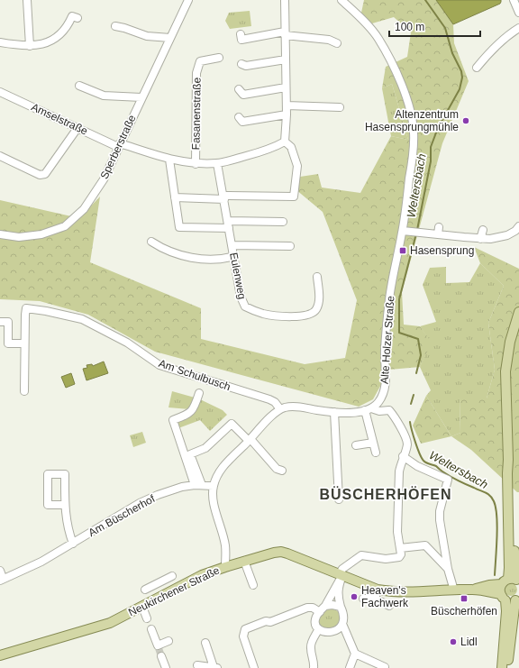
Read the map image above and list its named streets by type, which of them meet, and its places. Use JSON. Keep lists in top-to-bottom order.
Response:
{
  "streets": {
    "main road": ["Neukirchener Straße"],
    "street": [
      "Fasanenstraße",
      "Amselstraße",
      "Sperberstraße",
      "Eulenweg",
      "Alte Holzer Straße",
      "Am Schulbusch",
      "Am Büscherhof"
    ]
  },
  "crossings": [
    ["Fasanenstraße", "Amselstraße"],
    ["Fasanenstraße", "Sperberstraße"],
    ["Fasanenstraße", "Eulenweg"],
    ["Amselstraße", "Sperberstraße"]
  ],
  "districts": ["BÜSCHERHÖFEN"],
  "water": ["Weltersbach"],
  "places": {
    "other": ["Altenzentrum Hasensprungmühle", "Heaven's Fachwerk", "Lidl"],
    "transit": ["Hasensprung", "Büscherhöfen"]
  },
  "scale_bar": "100 m"
}
